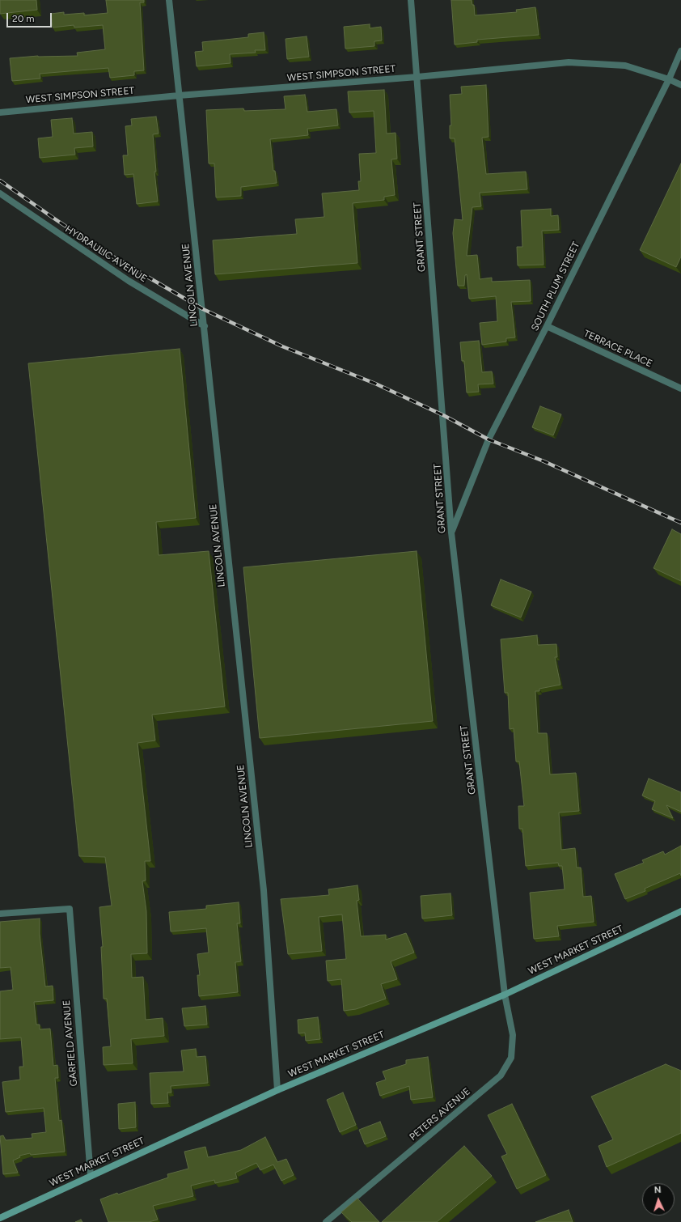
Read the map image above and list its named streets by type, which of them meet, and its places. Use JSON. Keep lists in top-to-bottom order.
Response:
{
  "streets": {
    "main road": ["WEST MARKET STREET"],
    "street": [
      "WEST SIMPSON STREET",
      "GRANT STREET",
      "HYDRAULIC AVENUE",
      "LINCOLN AVENUE",
      "SOUTH PLUM STREET",
      "TERRACE PLACE",
      "GARFIELD AVENUE",
      "PETERS AVENUE"
    ]
  },
  "crossings": [
    ["WEST SIMPSON STREET", "GRANT STREET"],
    ["WEST SIMPSON STREET", "LINCOLN AVENUE"],
    ["WEST SIMPSON STREET", "SOUTH PLUM STREET"],
    ["GRANT STREET", "SOUTH PLUM STREET"],
    ["GRANT STREET", "WEST MARKET STREET"],
    ["GRANT STREET", "PETERS AVENUE"],
    ["HYDRAULIC AVENUE", "LINCOLN AVENUE"],
    ["LINCOLN AVENUE", "WEST MARKET STREET"],
    ["SOUTH PLUM STREET", "TERRACE PLACE"],
    ["WEST MARKET STREET", "GARFIELD AVENUE"],
    ["WEST MARKET STREET", "PETERS AVENUE"]
  ],
  "scale_bar": "20 m",
  "north": "top"
}
